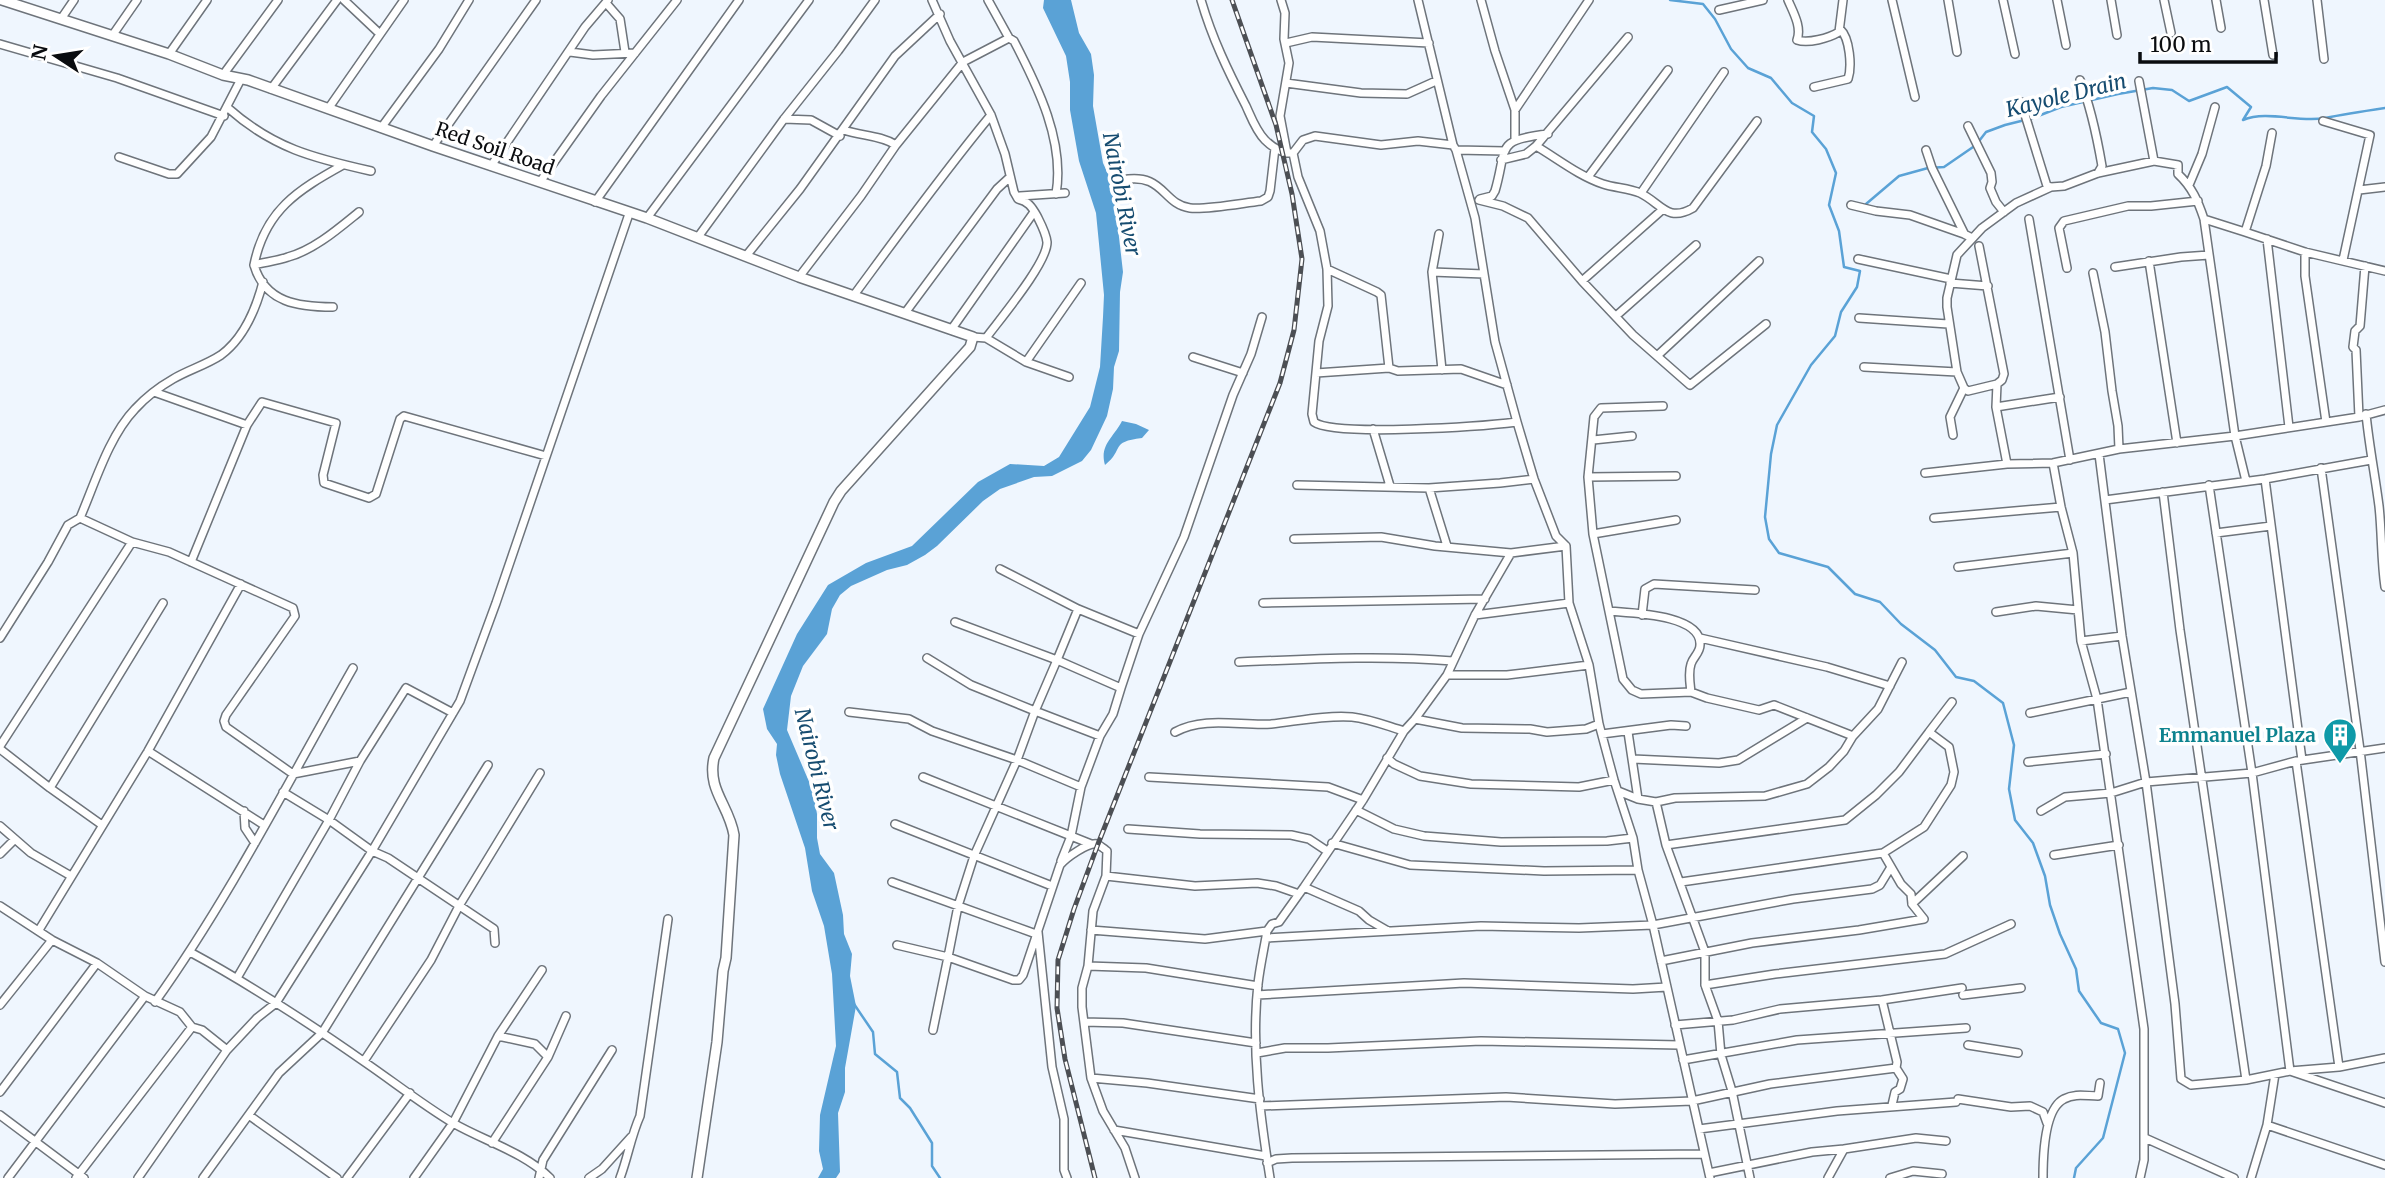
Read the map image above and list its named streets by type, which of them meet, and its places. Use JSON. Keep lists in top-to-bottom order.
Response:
{
  "streets": {
    "street": ["Red Soil Road"]
  },
  "water": ["Kayole Drain", "Nairobi River"],
  "places": {
    "building": ["Emmanuel Plaza"]
  },
  "scale_bar": "100 m",
  "north": "left"
}
